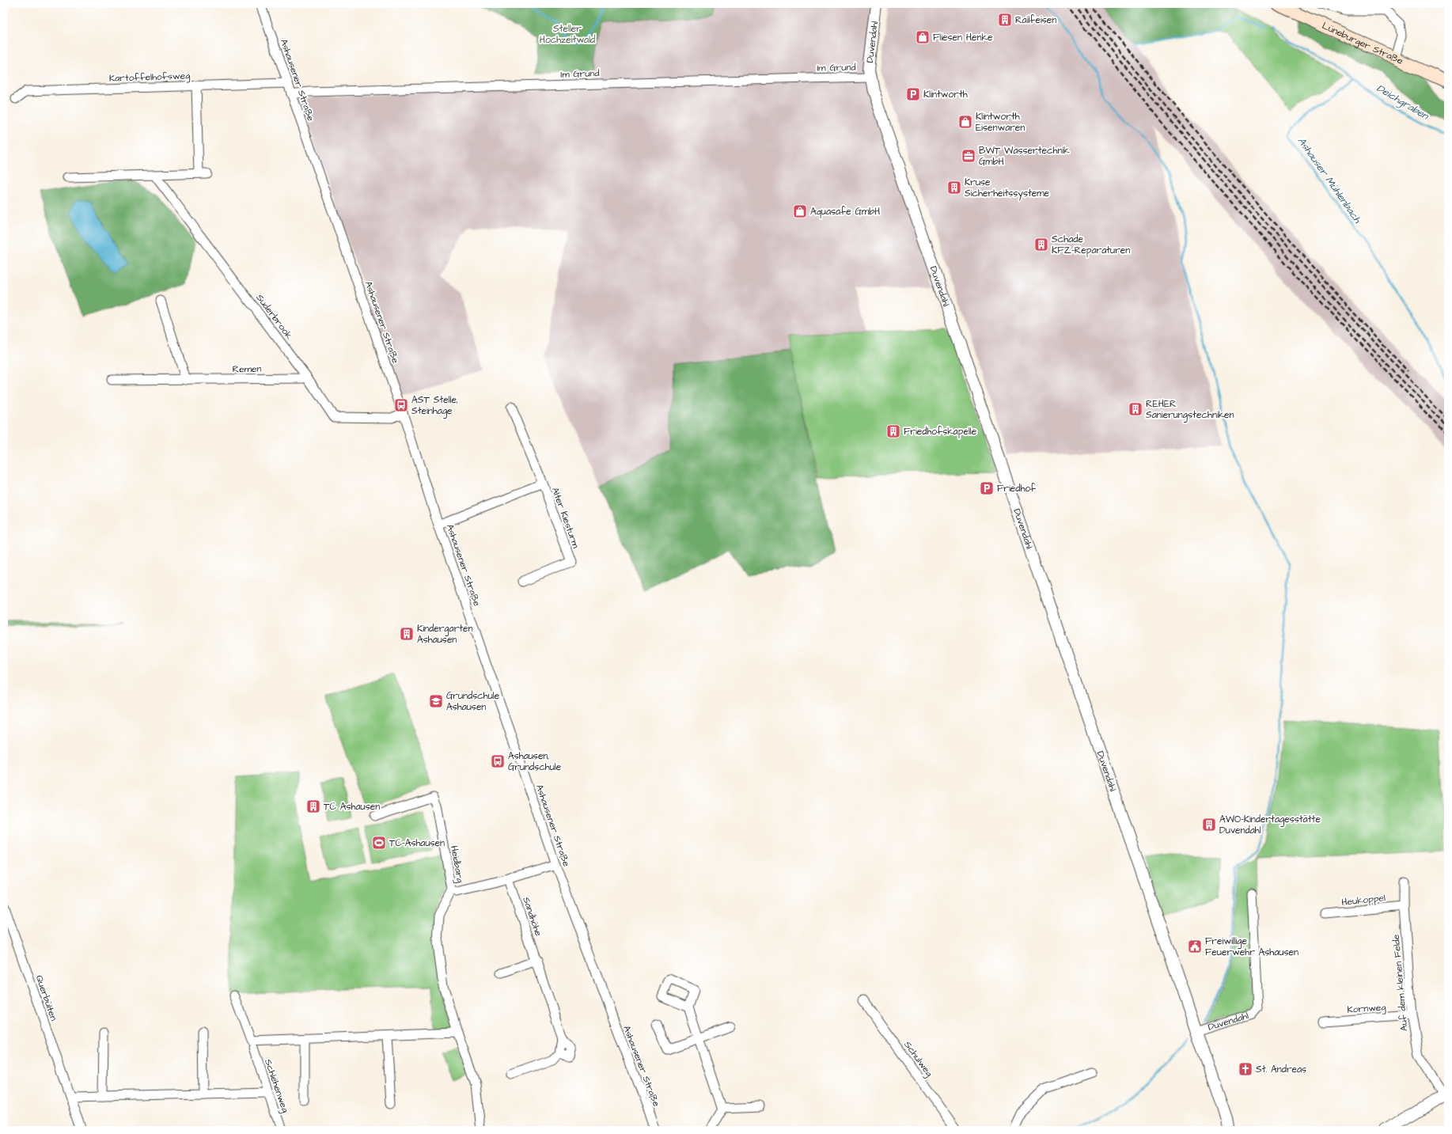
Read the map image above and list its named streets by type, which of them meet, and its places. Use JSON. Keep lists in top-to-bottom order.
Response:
{
  "streets": {
    "main road": ["Lüneburger Straße"],
    "street": [
      "Duvendahl",
      "Im Grund",
      "Kartoffelhofsweg",
      "Ashausener Straße",
      "Suderbrook",
      "Remen",
      "Alter Kiesturm",
      "Heidbarg",
      "Heukoppel",
      "Sandhöhe",
      "Auf dem kleinen Felde",
      "Querbülten",
      "Kornweg",
      "Schulweg",
      "Schlehenweg"
    ]
  },
  "crossings": [
    ["Duvendahl", "Im Grund"],
    ["Im Grund", "Ashausener Straße"],
    ["Kartoffelhofsweg", "Ashausener Straße"],
    ["Ashausener Straße", "Suderbrook"],
    ["Ashausener Straße", "Alter Kiesturm"],
    ["Suderbrook", "Remen"],
    ["Heukoppel", "Auf dem kleinen Felde"],
    ["Auf dem kleinen Felde", "Kornweg"]
  ],
  "water": ["Deichgraben", "Ashauser Mühlenbach"],
  "parks": ["Steller Hochzeitwald"],
  "places": {
    "building": [
      "Railfeisen",
      "Kruse Sicherheitssysteme",
      "Schade KFZ-Reparaturen",
      "REHER Sanierungstechniken",
      "Friedhofskapelle",
      "Kindergarten Ashausen",
      "TC Ashausen",
      "AWO-Kindertagesstätte Duvendahl"
    ],
    "shop": ["Fliesen Henke", "Klintworth Eisenwaren", "Aquasafe GmbH"],
    "parking": ["Klintworth", "Friedhof"],
    "office": ["BWT Wassertechnik GmbH"],
    "bus stop": ["AST Stelle, Steinhage", "Ashausen, Grundschule"],
    "school or university": ["Grundschule Ashausen"],
    "sports": ["TC-Ashausen"],
    "public building": ["Freiwillige Feuerwehr Ashausen"],
    "church": ["St. Andreas"]
  }
}
